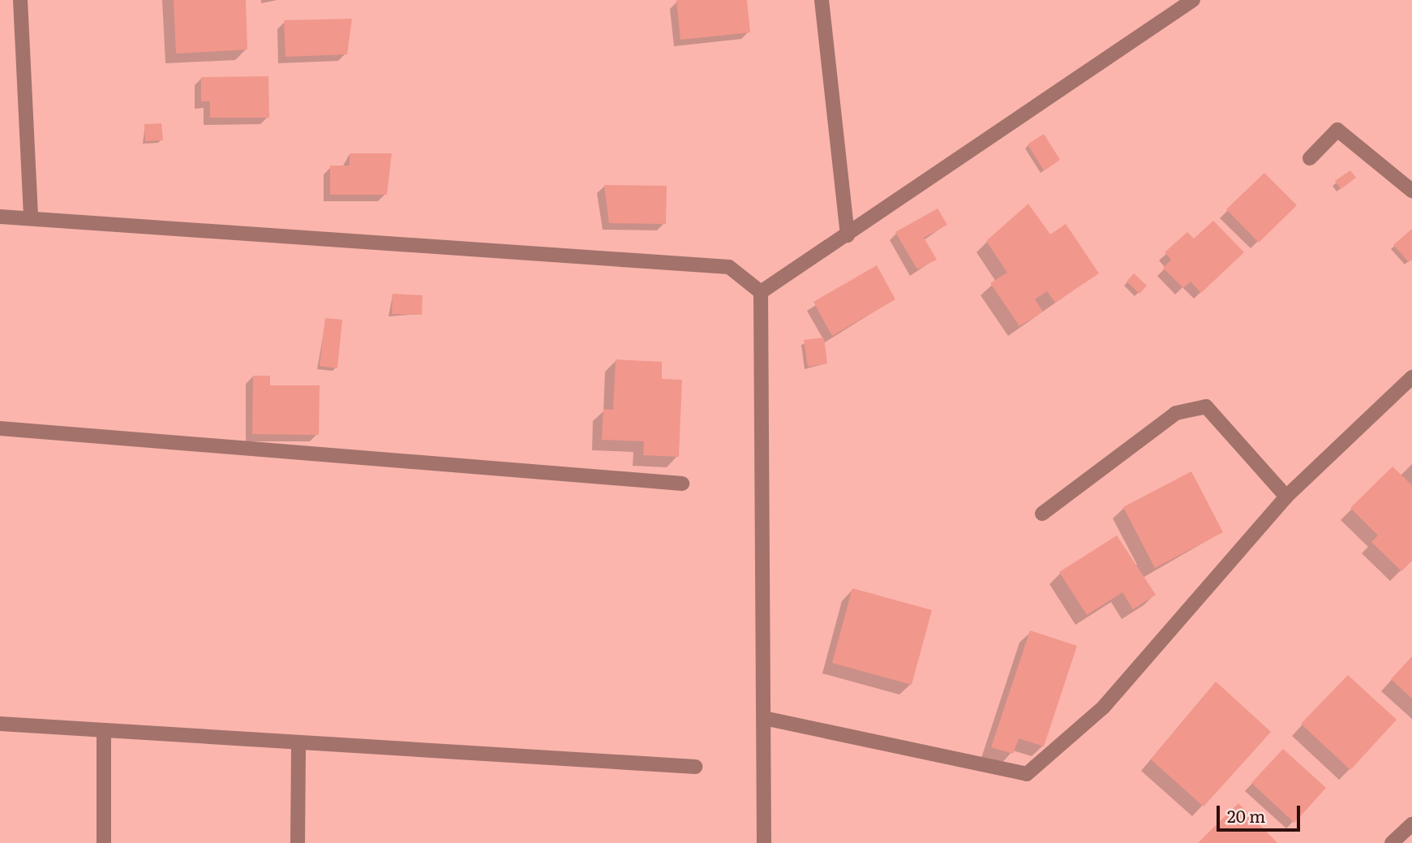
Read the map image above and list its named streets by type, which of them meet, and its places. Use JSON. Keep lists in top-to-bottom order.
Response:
{
  "scale_bar": "20 m"
}
